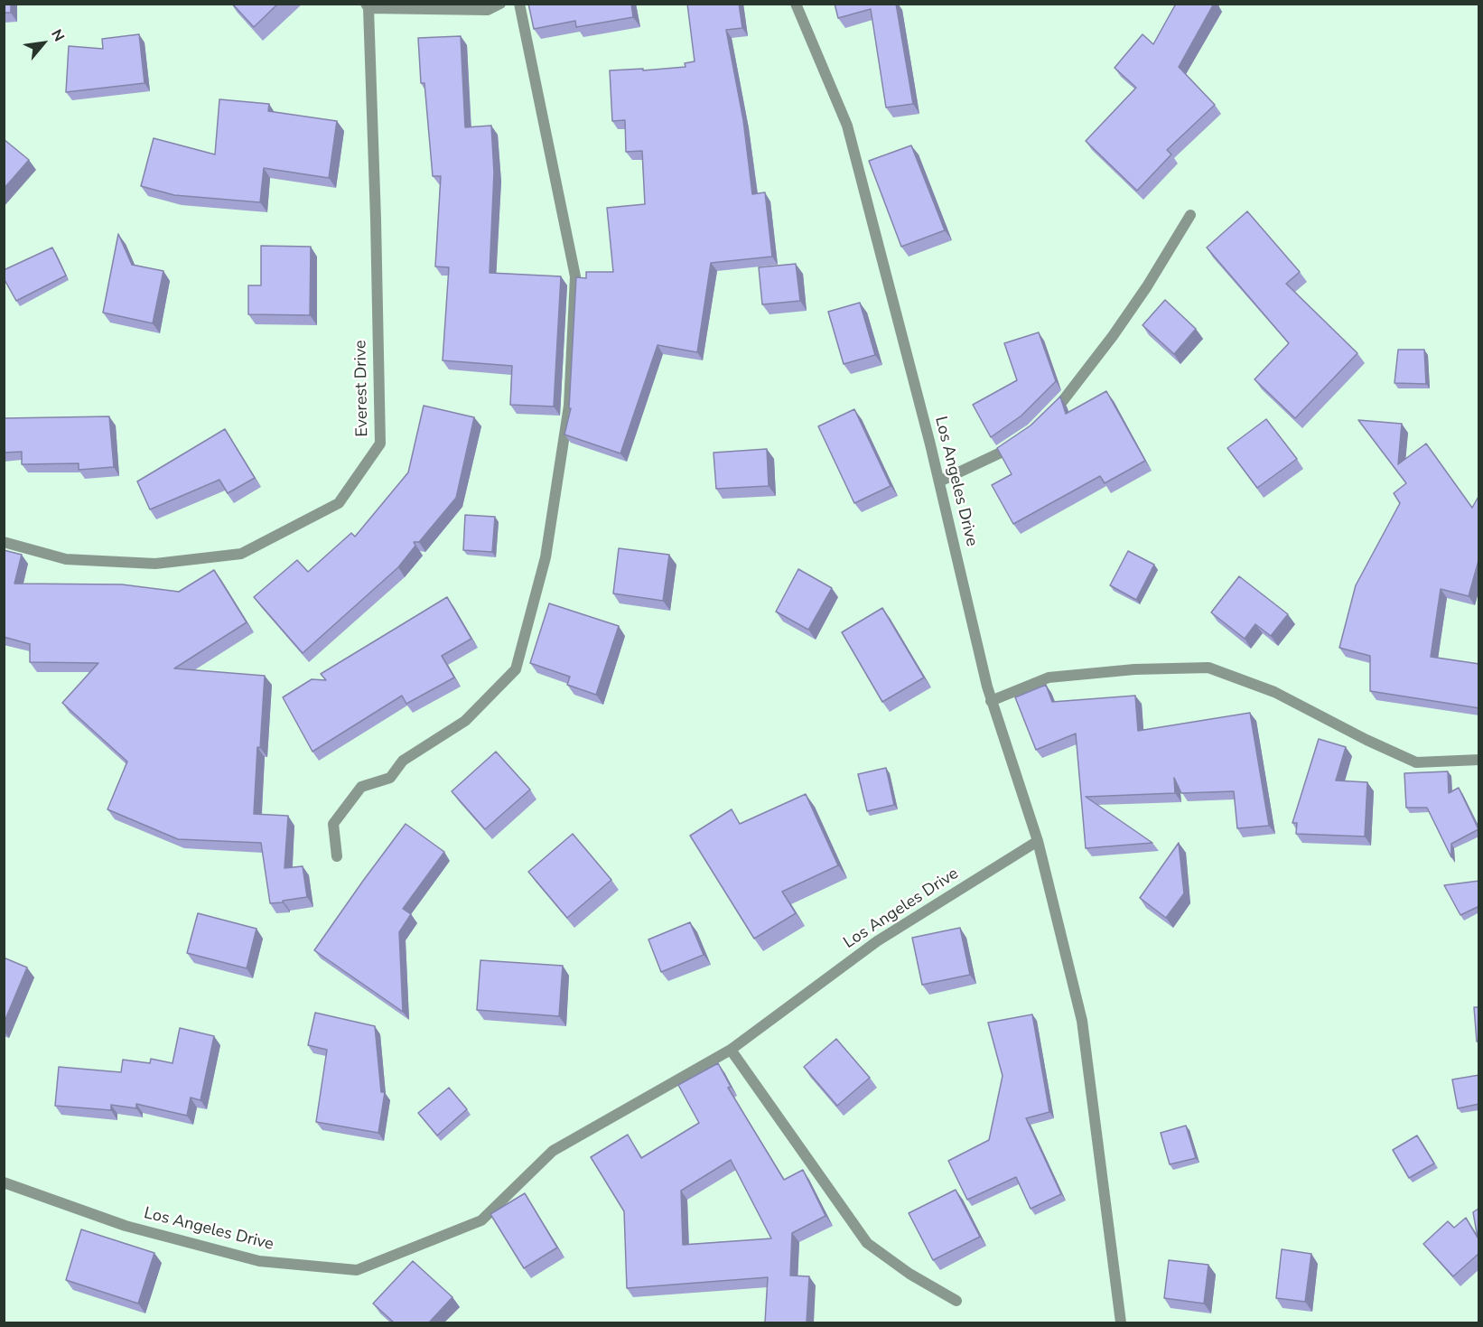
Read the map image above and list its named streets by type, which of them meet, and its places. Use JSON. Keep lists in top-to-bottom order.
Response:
{
  "streets": {
    "street": ["Everest Drive", "Los Angeles Drive"]
  },
  "north": "top right"
}
